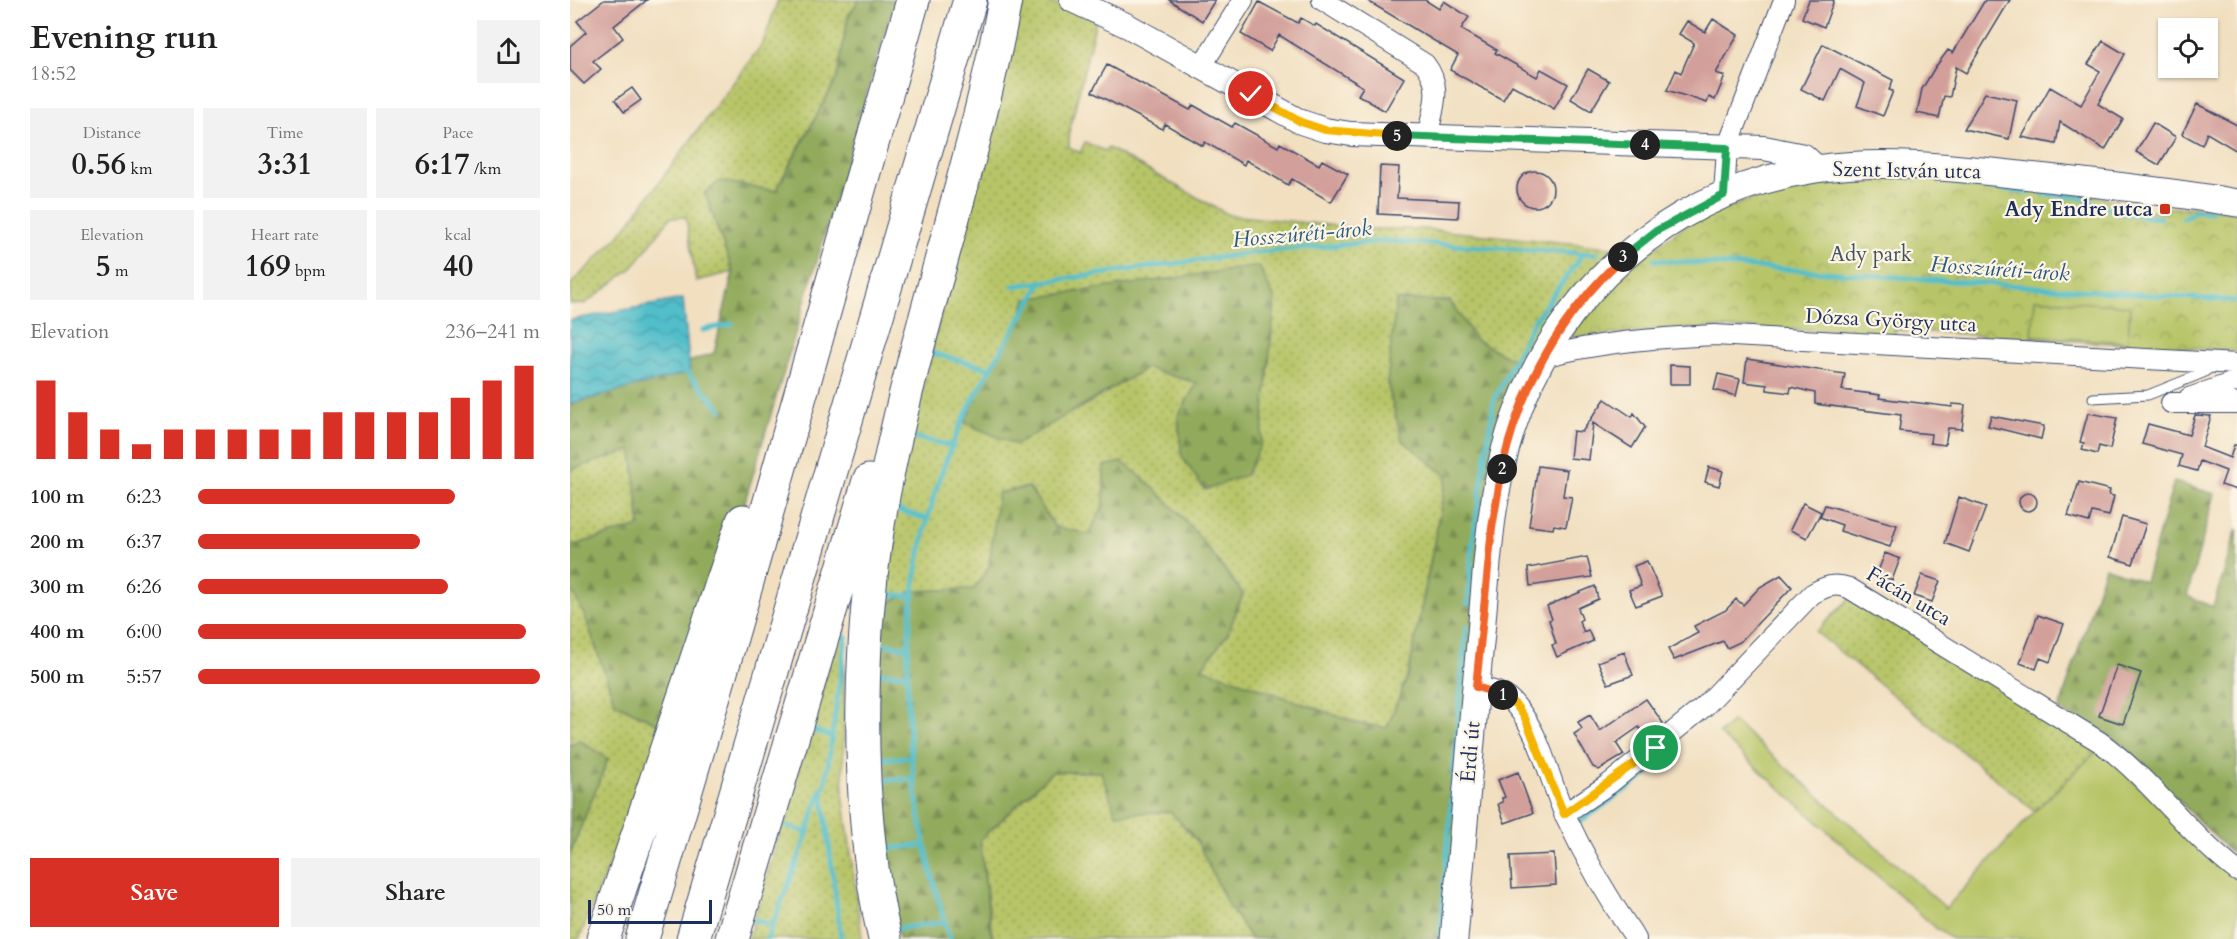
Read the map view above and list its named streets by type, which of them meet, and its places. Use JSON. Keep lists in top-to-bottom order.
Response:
{
  "streets": {
    "main road": ["Szent István utca", "Érdi út"],
    "street": ["Dózsa György utca", "Fácán utca"]
  },
  "crossings": [
    ["Szent István utca", "Érdi út"],
    ["Dózsa György utca", "Érdi út"]
  ],
  "water": ["Hosszúréti-árok"],
  "parks": ["Ady park"],
  "places": {
    "transit": ["Ady Endre utca"]
  },
  "scale_bar": "50 m",
  "page": {
    "heading": ["Evening run", "18:52"],
    "stats": [
      ["Distance", "0.56 km"],
      ["Time", "3:31"],
      ["Pace", "6:17 /km"],
      ["Elevation", "5 m"],
      ["Heart rate", "169 bpm"],
      ["kcal", "40"]
    ],
    "pins": [
      "5",
      "4",
      "3",
      "2",
      "1"
    ],
    "chart": ["Elevation", "236–241 m"],
    "list": [
      {
        "name": "100 m",
        "note": "6:23"
      },
      {
        "name": "200 m",
        "note": "6:37"
      },
      {
        "name": "300 m",
        "note": "6:26"
      },
      {
        "name": "400 m",
        "note": "6:00"
      },
      {
        "name": "500 m",
        "note": "5:57"
      }
    ],
    "buttons": ["Save", "Share"],
    "scale": "50 m"
  }
}
